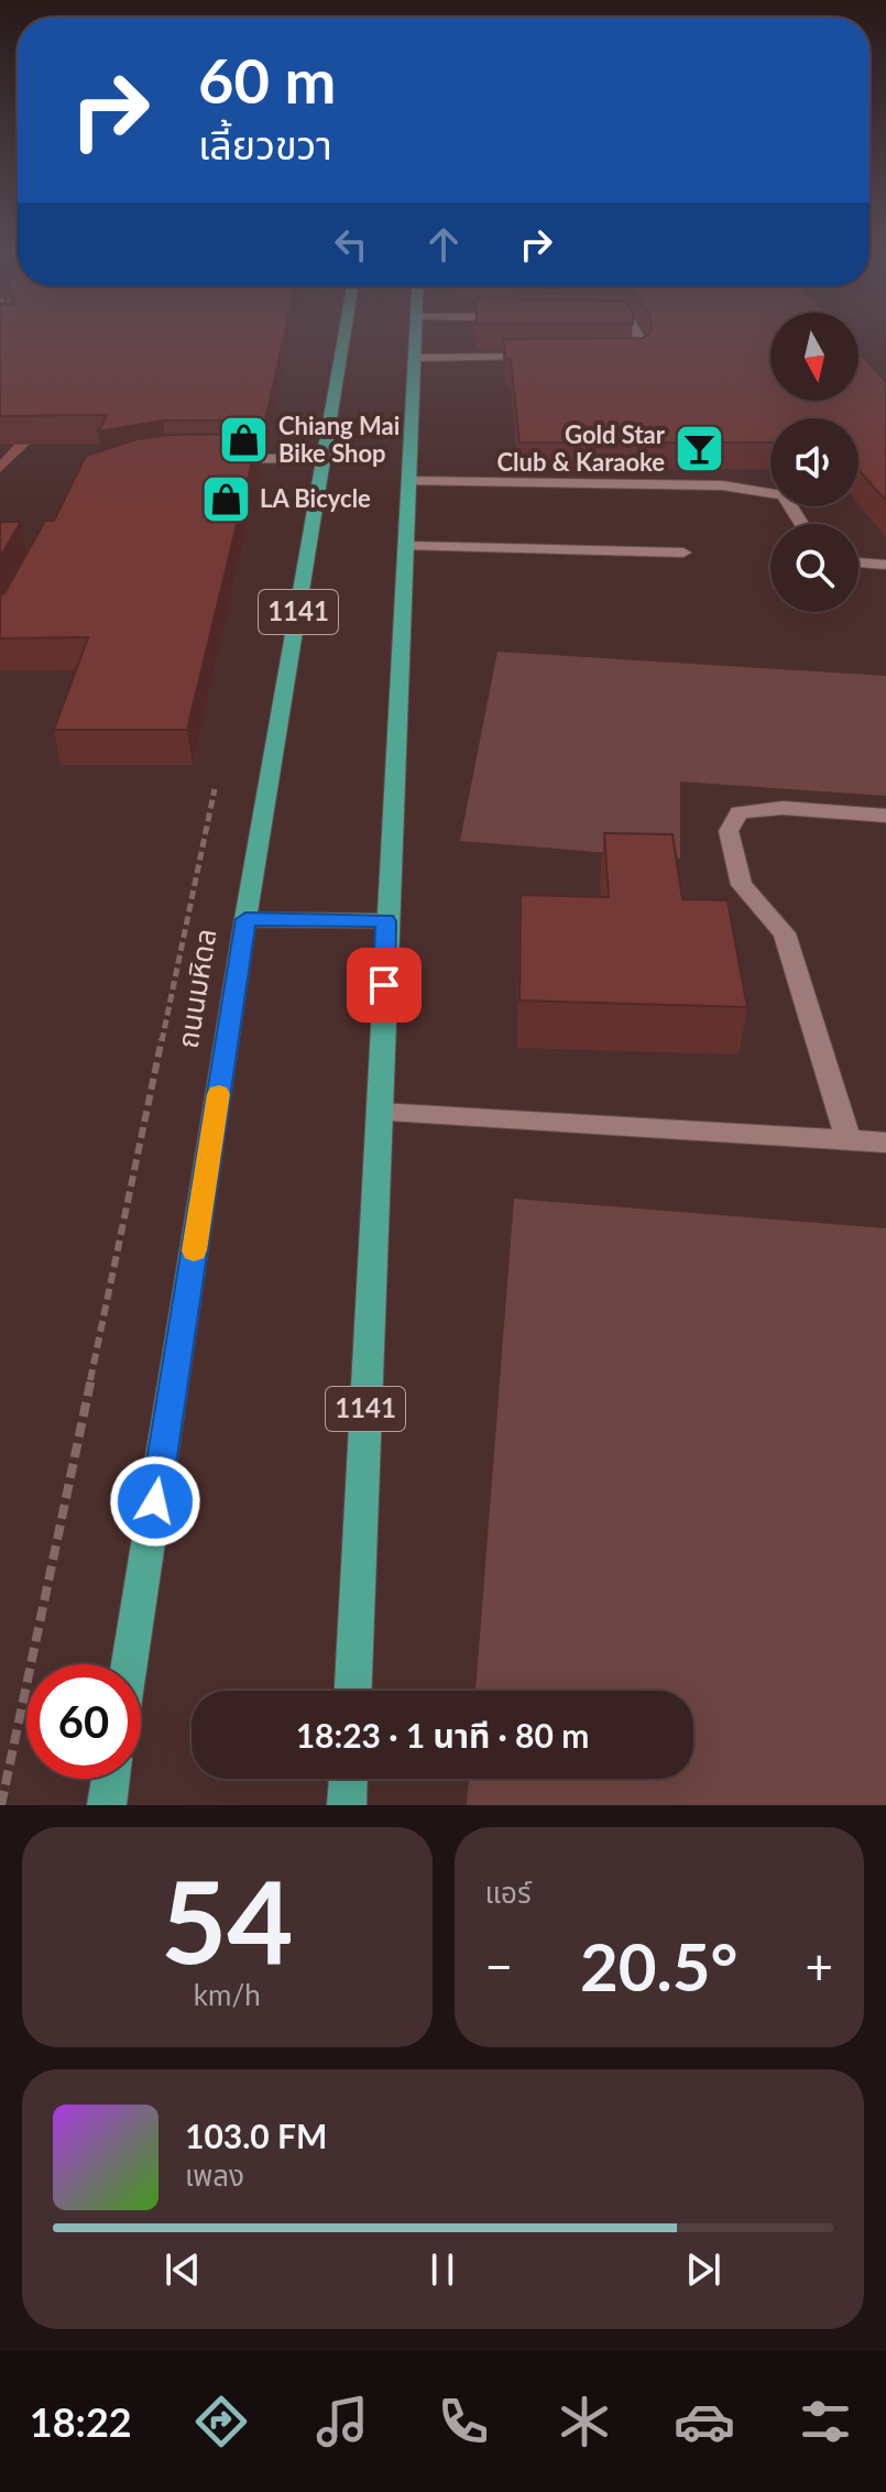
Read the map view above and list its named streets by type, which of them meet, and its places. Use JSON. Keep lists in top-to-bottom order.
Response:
{
  "streets": {
    "main road": ["1141", "ถนนมหิดล"]
  },
  "places": {
    "shop": ["Chiang Mai Bike Shop", "LA Bicycle"],
    "bar": ["Gold Star Club & Karaoke"]
  },
  "north": "bottom",
  "page": {
    "turn": ["60 m", "เลี้ยวขวา"],
    "limit": "60",
    "trip": "18:23 · 1 นาที · 80 m",
    "tile": [
      ["54", "km/h"],
      "แอร์"
    ],
    "heat": ["−", "20.5°", "+"],
    "song": ["103.0 FM", "เพลง"],
    "tabs": "18:22"
  }
}
